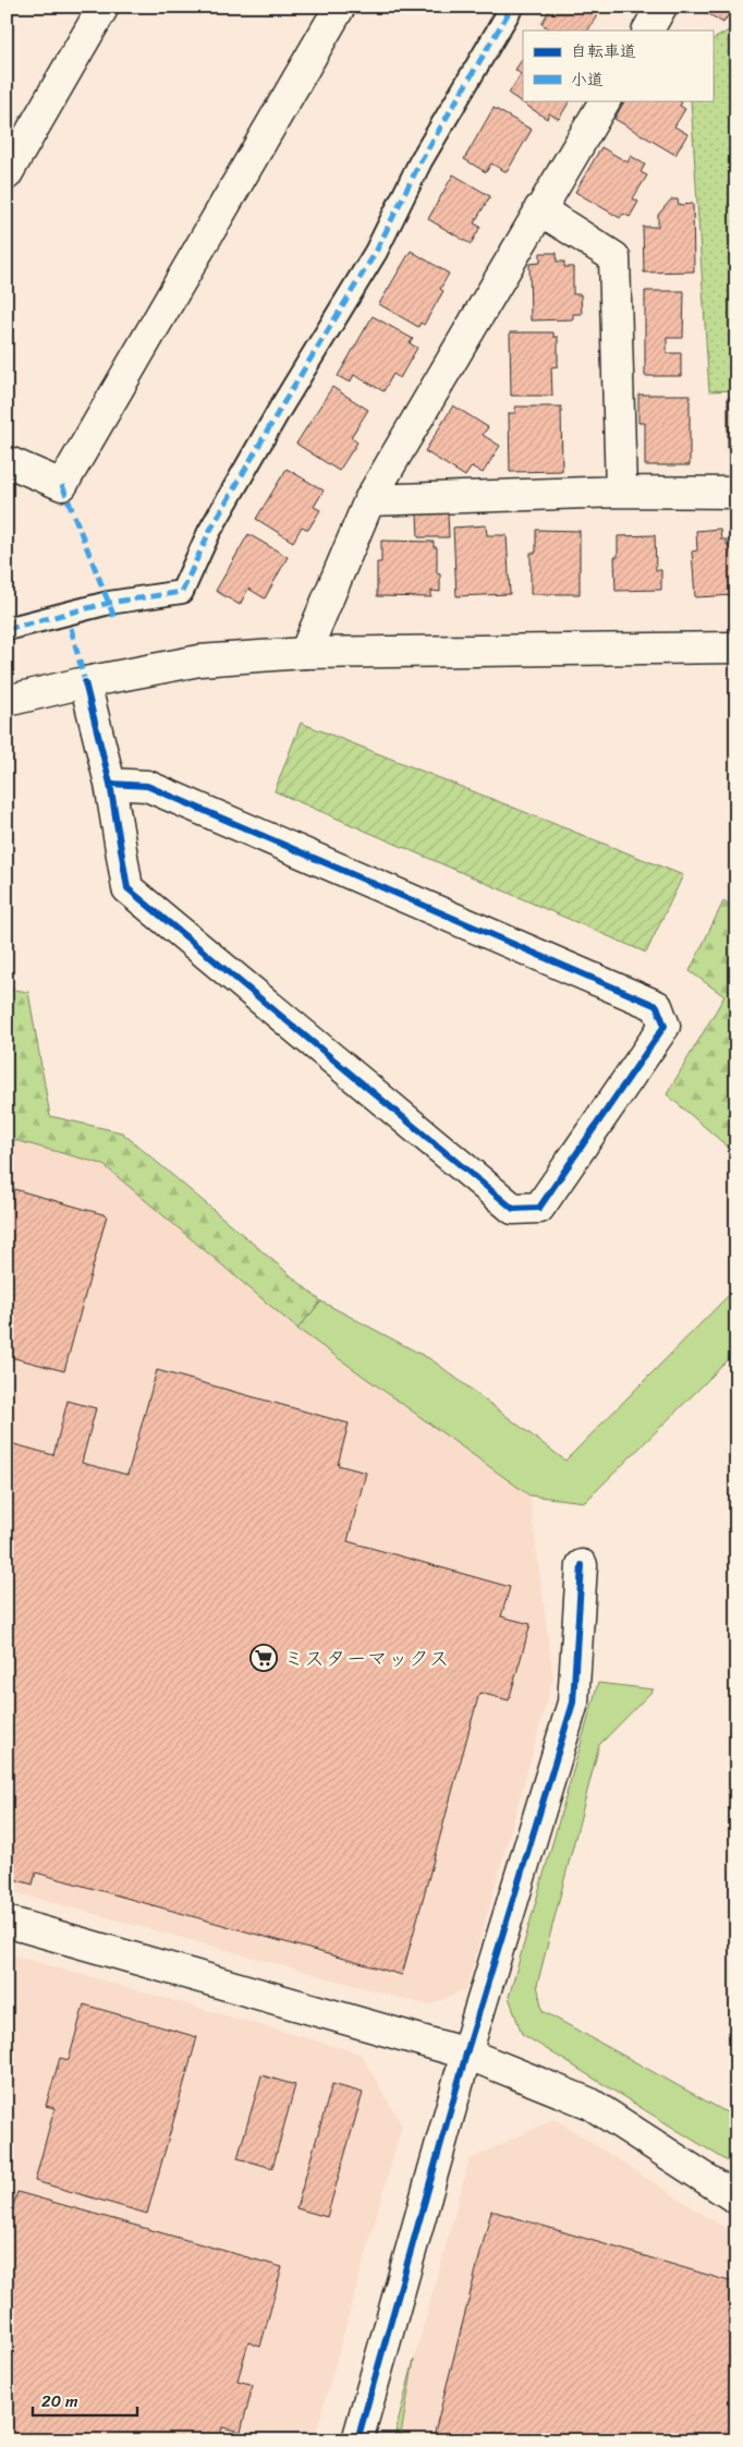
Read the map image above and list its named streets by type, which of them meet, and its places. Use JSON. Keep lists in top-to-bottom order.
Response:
{
  "places": {
    "supermarket": ["ミスターマックス"]
  },
  "legend": ["自転車道", "小道"],
  "scale_bar": "20 m"
}
